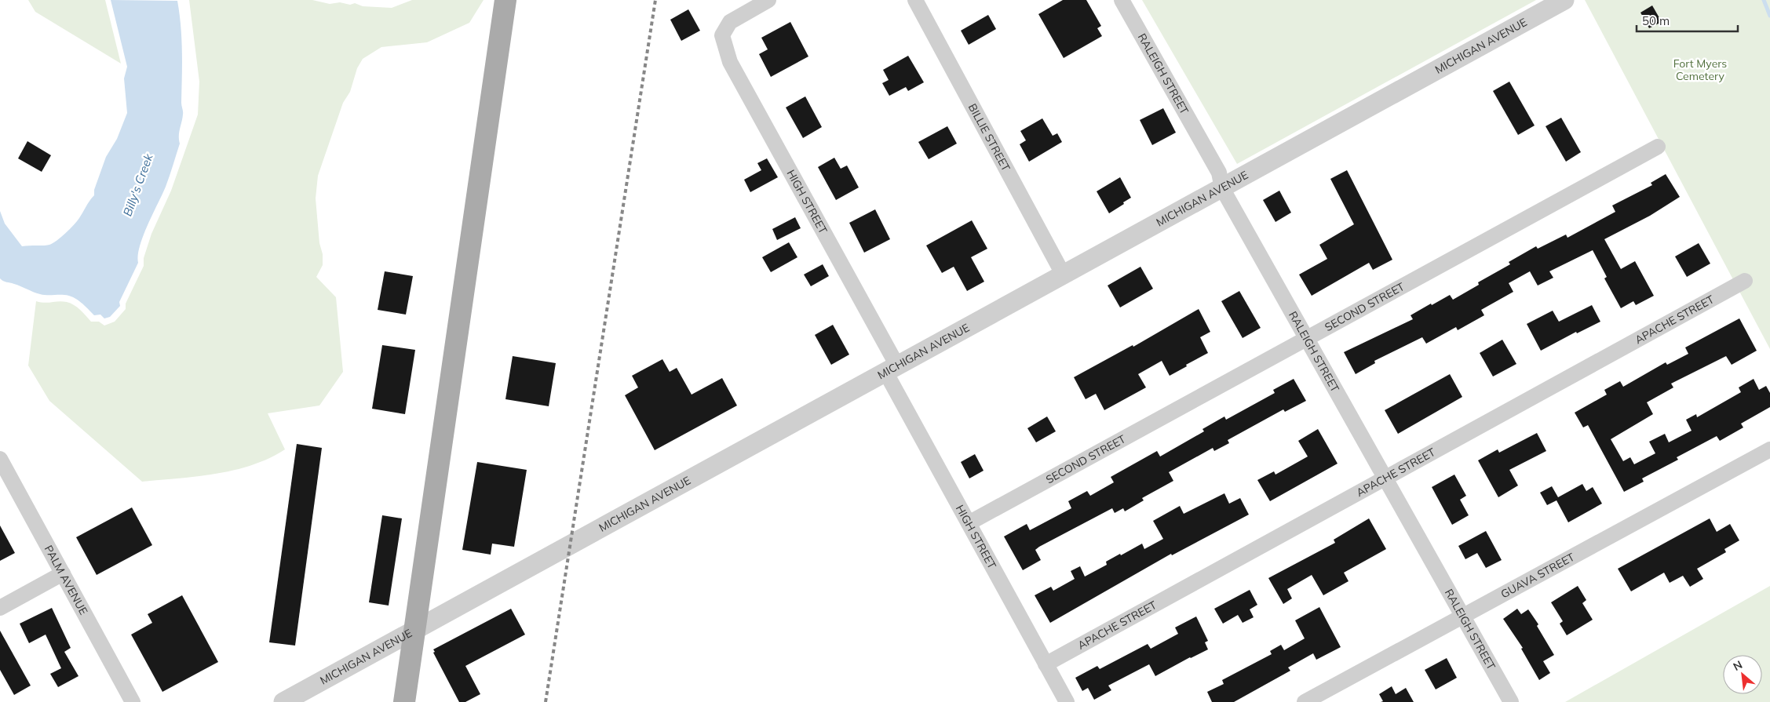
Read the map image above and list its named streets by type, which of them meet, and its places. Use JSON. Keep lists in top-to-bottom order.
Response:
{
  "streets": {
    "street": [
      "MICHIGAN AVENUE",
      "RALEIGH STREET",
      "BILLIE STREET",
      "HIGH STREET",
      "SECOND STREET",
      "APACHE STREET",
      "GUAVA STREET",
      "PALM AVENUE"
    ]
  },
  "crossings": [
    ["MICHIGAN AVENUE", "RALEIGH STREET"],
    ["MICHIGAN AVENUE", "BILLIE STREET"],
    ["MICHIGAN AVENUE", "HIGH STREET"],
    ["RALEIGH STREET", "SECOND STREET"],
    ["RALEIGH STREET", "APACHE STREET"],
    ["RALEIGH STREET", "GUAVA STREET"],
    ["HIGH STREET", "SECOND STREET"],
    ["HIGH STREET", "APACHE STREET"]
  ],
  "water": ["Billy's Creek"],
  "parks": ["Fort Myers Cemetery"],
  "scale_bar": "50 m",
  "north": "top left"
}
